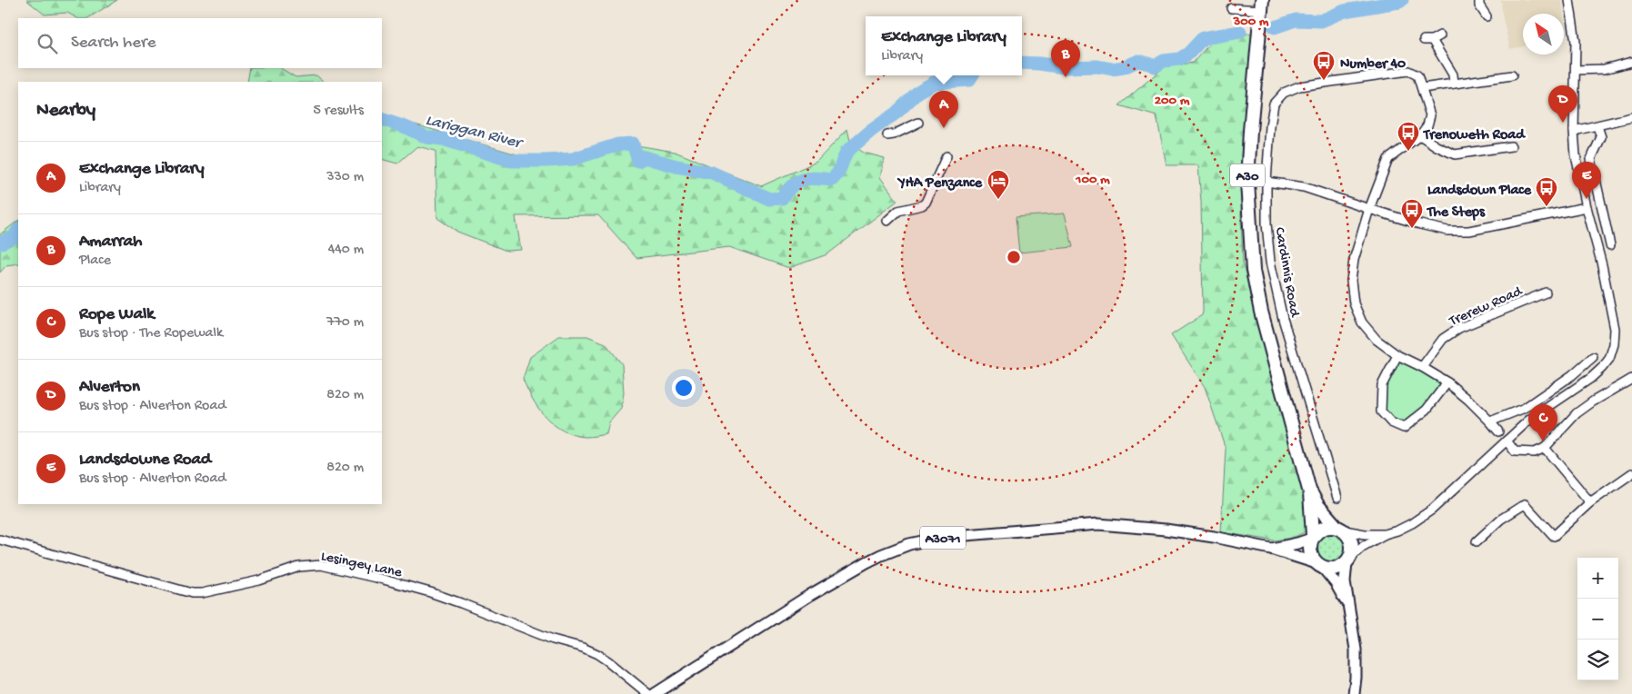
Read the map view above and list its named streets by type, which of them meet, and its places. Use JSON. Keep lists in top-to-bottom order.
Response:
{
  "streets": {
    "highway": ["A30"],
    "main road": ["A3071"],
    "street": ["Cardinnis Road", "Trerew Road", "Lesingey Lane"]
  },
  "crossings": [
    ["A30", "A3071"]
  ],
  "water": ["Lariggan River"],
  "places": {
    "bus stop": [
      "Number 40",
      "Trenoweth Road",
      "Landsdown Place",
      "The Steps"
    ],
    "hotel": ["YHA Penzance"]
  },
  "north": "top left",
  "page": {
    "popup": ["Exchange Library", "Library"],
    "search": "Search here",
    "pins": [
      "B",
      "D",
      "A",
      "E",
      "C"
    ],
    "heading": ["Nearby", "5 results"],
    "list": [
      {
        "mark": "A",
        "name": "Exchange Library",
        "note": "Library",
        "value": "330 m"
      },
      {
        "mark": "B",
        "name": "Amarrah",
        "note": "Place",
        "value": "440 m"
      },
      {
        "mark": "C",
        "name": "Rope Walk",
        "note": "Bus stop · The Ropewalk",
        "value": "770 m"
      },
      {
        "mark": "D",
        "name": "Alverton",
        "note": "Bus stop · Alverton Road",
        "value": "820 m"
      },
      {
        "mark": "E",
        "name": "Landsdowne Road",
        "note": "Bus stop · Alverton Road",
        "value": "820 m"
      }
    ],
    "map_buttons": ["+", "−"]
  },
  "rings": ["300 m", "200 m", "100 m"]
}
